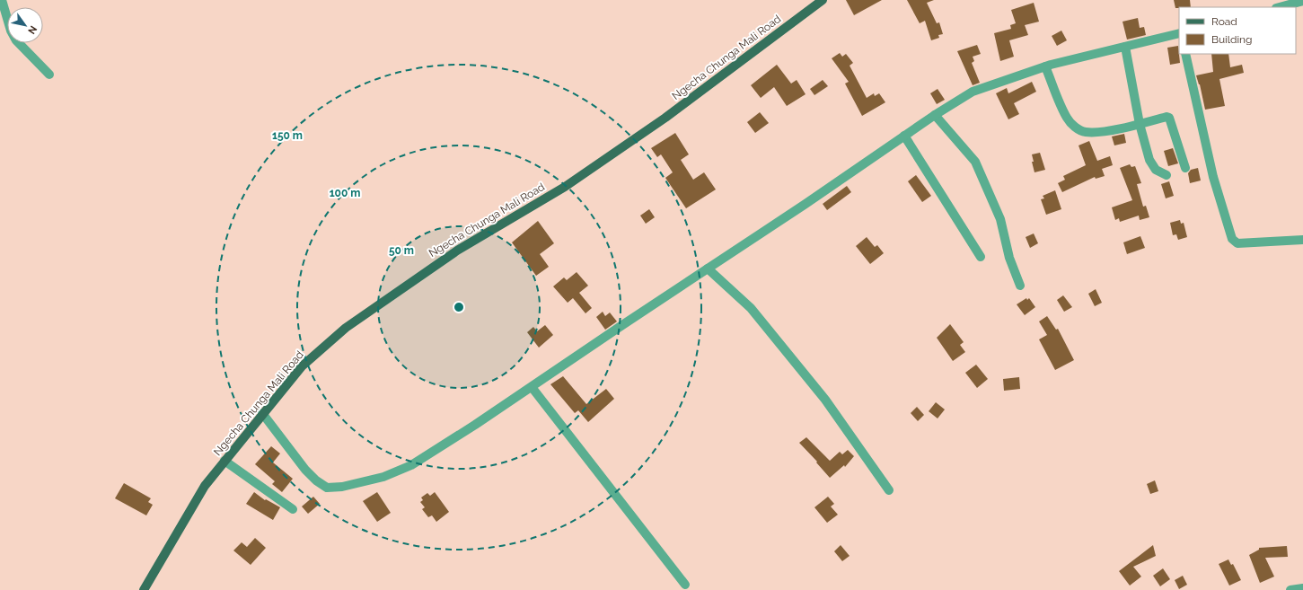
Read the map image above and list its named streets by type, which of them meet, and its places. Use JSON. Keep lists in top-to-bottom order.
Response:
{
  "streets": {
    "main road": ["Ngecha Chunga Mali Road"]
  },
  "legend": ["Road", "Building"],
  "north": "bottom right",
  "rings": ["150 m", "100 m", "50 m"]
}
